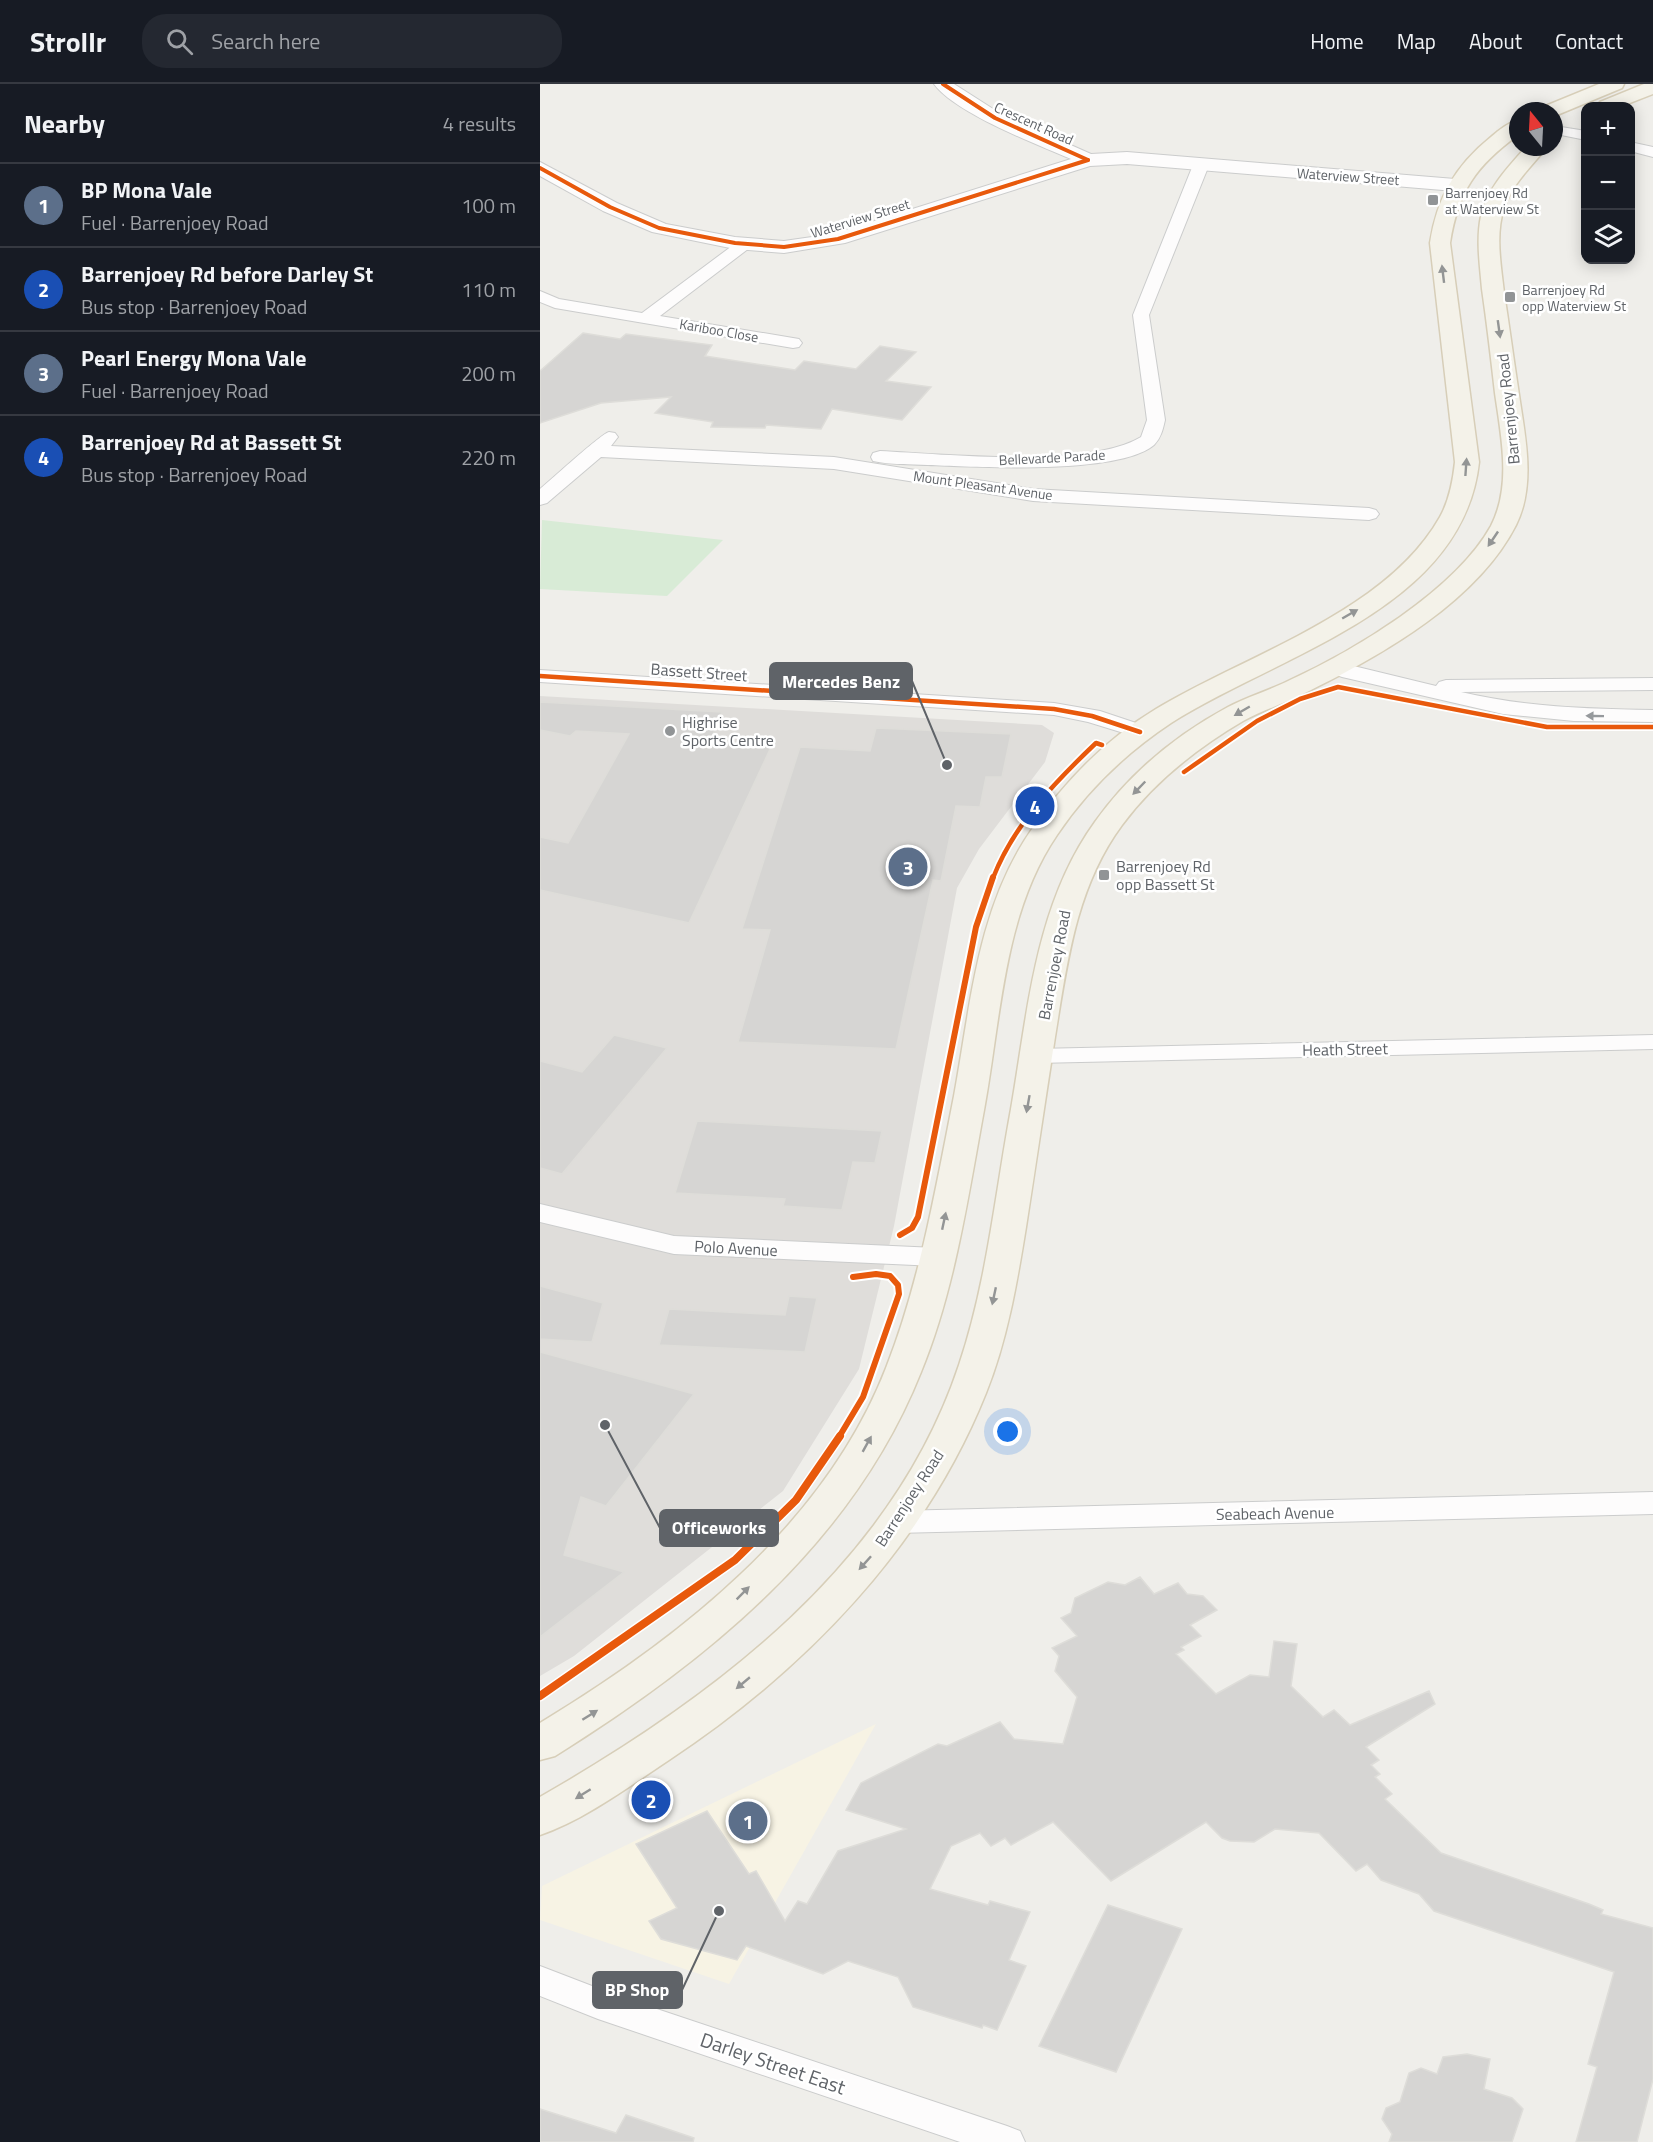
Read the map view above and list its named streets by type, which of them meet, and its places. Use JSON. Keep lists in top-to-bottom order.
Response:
{
  "streets": {
    "main road": ["Waterview Street", "Barrenjoey Road", "Bassett Street"],
    "street": [
      "Crescent Road",
      "Kariboo Close",
      "Bellevarde Parade",
      "Mount Pleasant Avenue",
      "Heath Street",
      "Polo Avenue",
      "Seabeach Avenue",
      "Darley Street East"
    ]
  },
  "crossings": [
    ["Crescent Road", "Waterview Street"],
    ["Waterview Street", "Kariboo Close"],
    ["Waterview Street", "Barrenjoey Road"],
    ["Waterview Street", "Bellevarde Parade"],
    ["Barrenjoey Road", "Bassett Street"],
    ["Barrenjoey Road", "Heath Street"],
    ["Barrenjoey Road", "Seabeach Avenue"],
    ["Bellevarde Parade", "Mount Pleasant Avenue"]
  ],
  "places": {
    "transit": ["Barrenjoey Rd at Waterview St", "Barrenjoey Rd opp Waterview St", "Barrenjoey Rd opp Bassett St"],
    "other": [
      "Highrise Sports Centre",
      "Mercedes Benz",
      "Officeworks",
      "BP Shop"
    ]
  },
  "north": "top",
  "page": {
    "header": "Strollr",
    "search": "Search here",
    "nav": [
      "Home",
      "Map",
      "About",
      "Contact"
    ],
    "heading": ["Nearby", "4 results"],
    "map_buttons": ["+", "−"],
    "list": [
      {
        "mark": "1",
        "name": "BP Mona Vale",
        "note": "Fuel · Barrenjoey Road",
        "value": "100 m"
      },
      {
        "mark": "2",
        "name": "Barrenjoey Rd before Darley St",
        "note": "Bus stop · Barrenjoey Road",
        "value": "110 m"
      },
      {
        "mark": "3",
        "name": "Pearl Energy Mona Vale",
        "note": "Fuel · Barrenjoey Road",
        "value": "200 m"
      },
      {
        "mark": "4",
        "name": "Barrenjoey Rd at Bassett St",
        "note": "Bus stop · Barrenjoey Road",
        "value": "220 m"
      }
    ],
    "pins": [
      "4",
      "3",
      "2",
      "1"
    ]
  }
}
